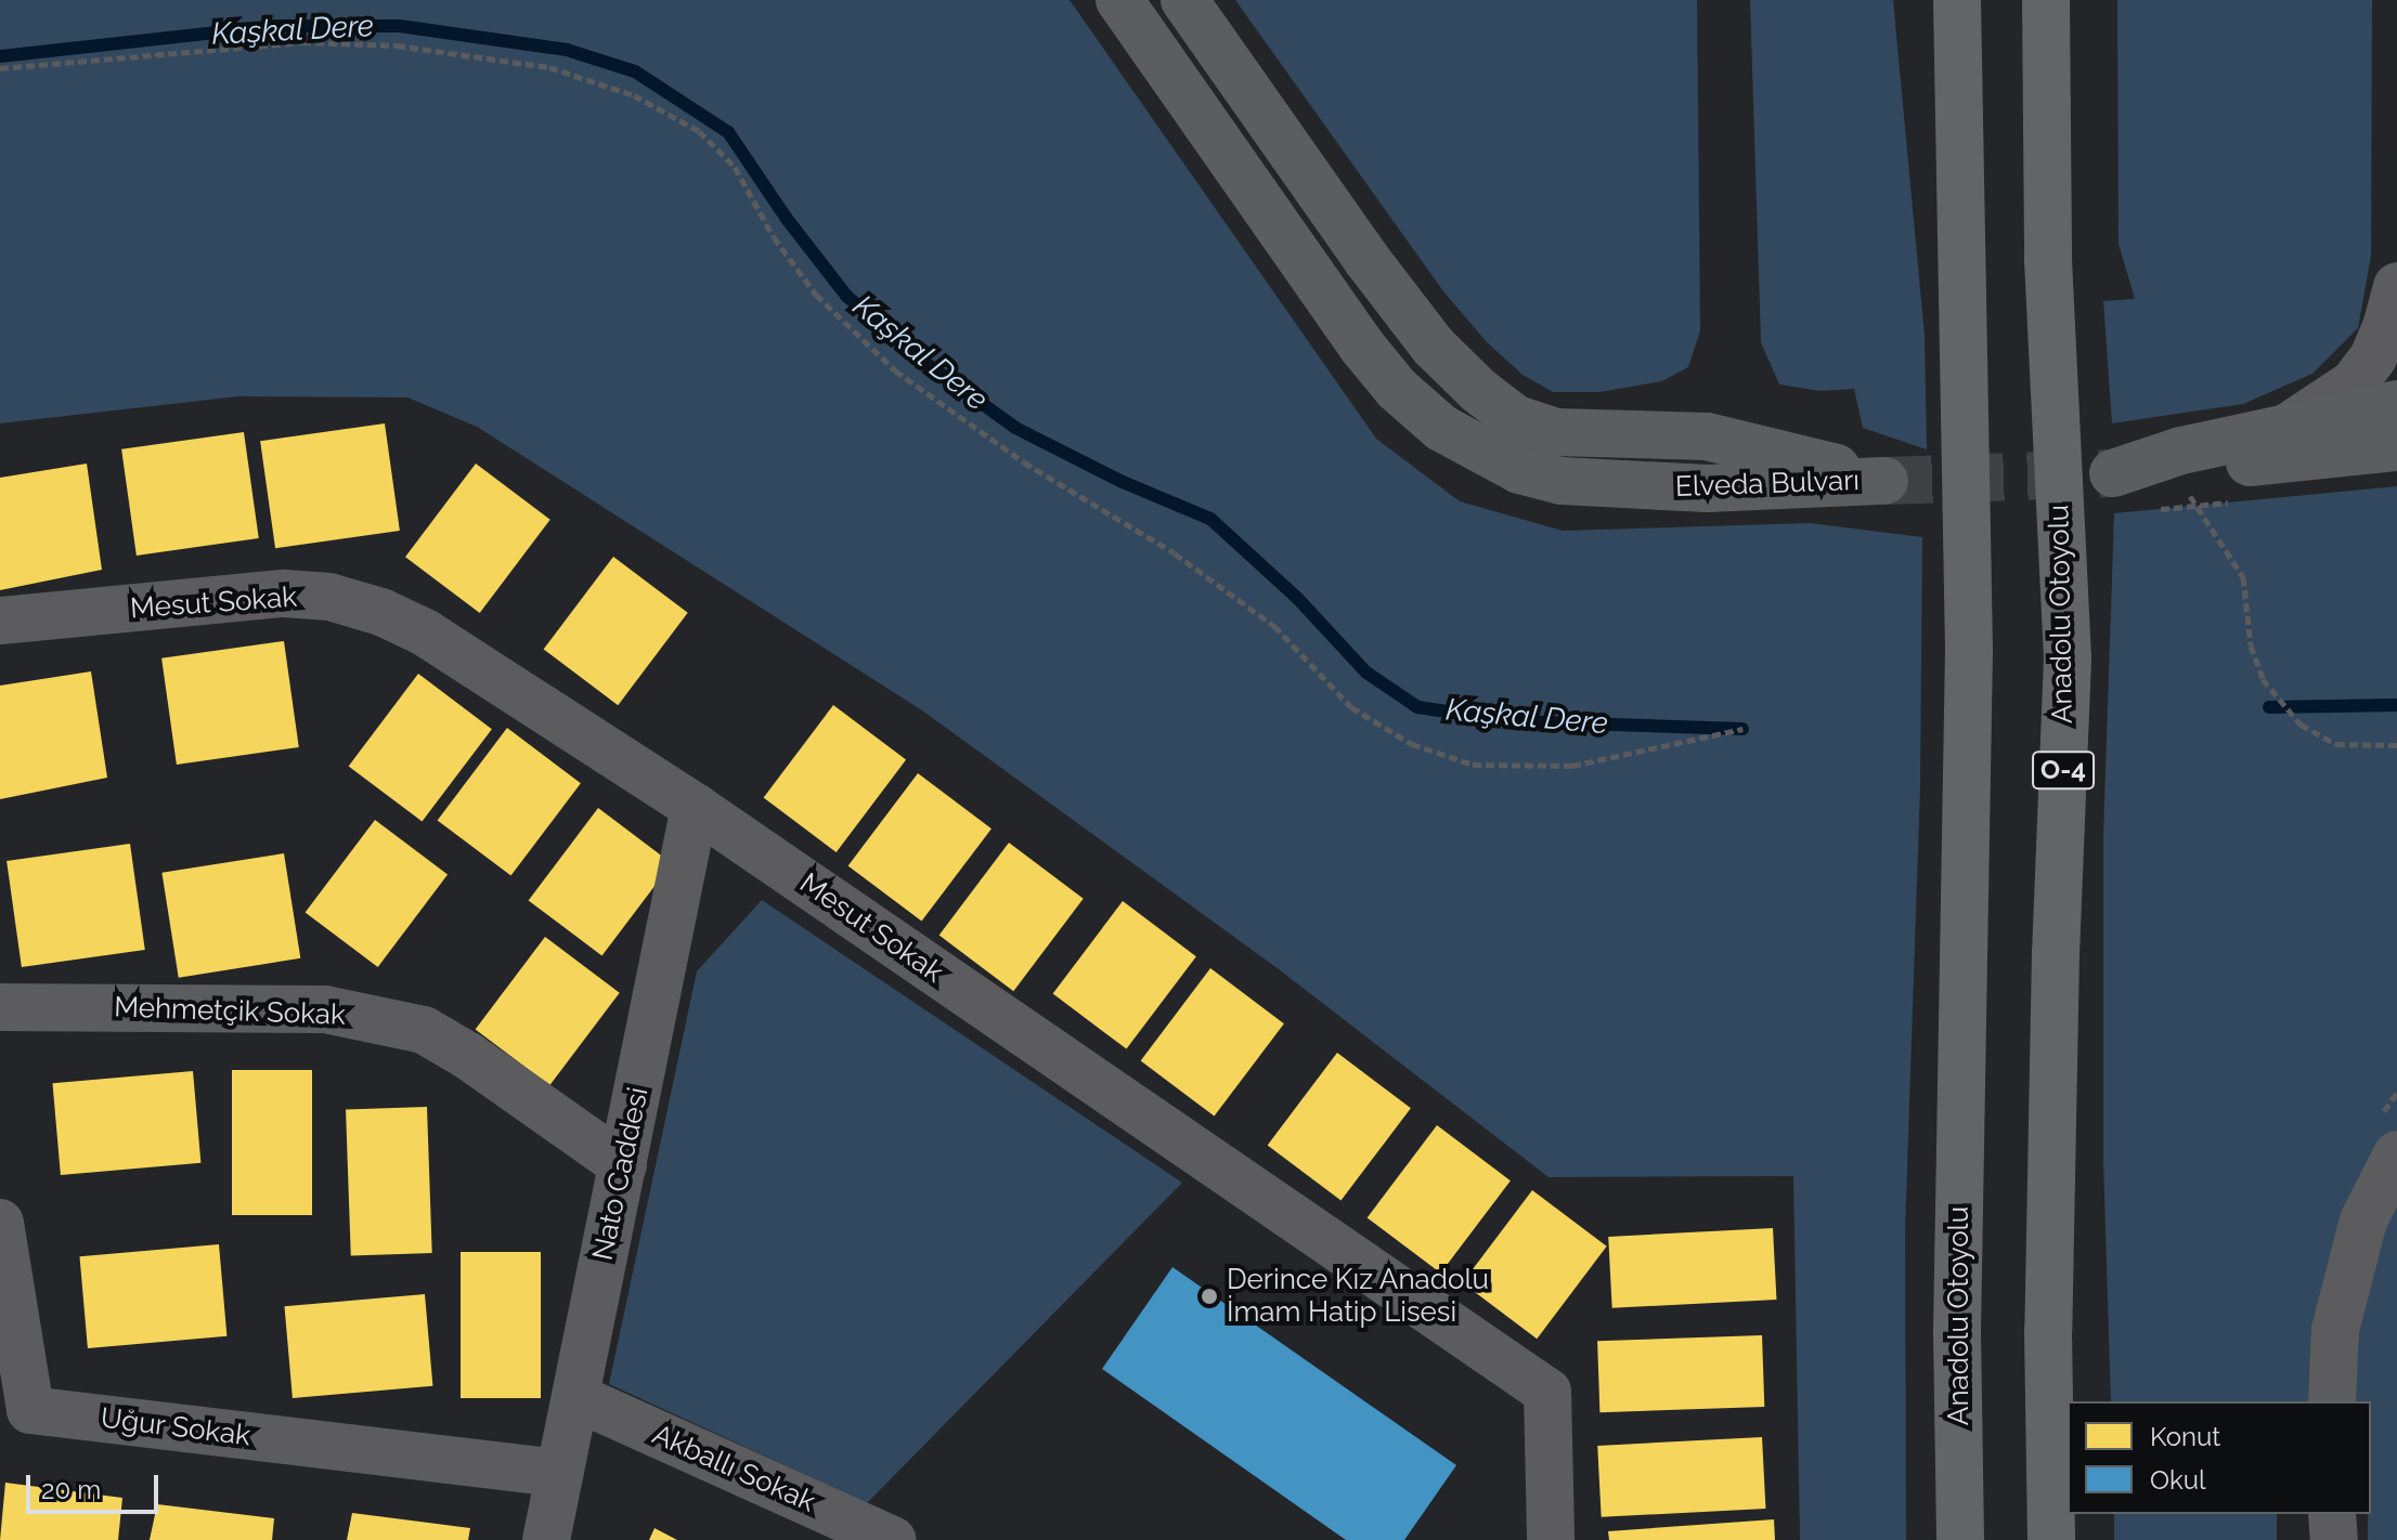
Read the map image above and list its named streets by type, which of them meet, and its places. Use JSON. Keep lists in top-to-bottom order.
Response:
{
  "streets": {
    "highway": ["Anadolu Otoyolu", "O-4"],
    "main road": ["Elveda Bulvarı"],
    "street": [
      "Mesut Sokak",
      "Mehmetçik Sokak",
      "Nato Caddesi",
      "Uğur Sokak",
      "Akballı Sokak"
    ]
  },
  "crossings": [
    ["Mesut Sokak", "Nato Caddesi"],
    ["Mehmetçik Sokak", "Nato Caddesi"],
    ["Nato Caddesi", "Uğur Sokak"],
    ["Nato Caddesi", "Akballı Sokak"]
  ],
  "water": ["Kaşkal Dere"],
  "places": ["Derince Kız Anadolu İmam Hatip Lisesi"],
  "legend": ["Konut", "Okul"],
  "scale_bar": "20 m"
}
